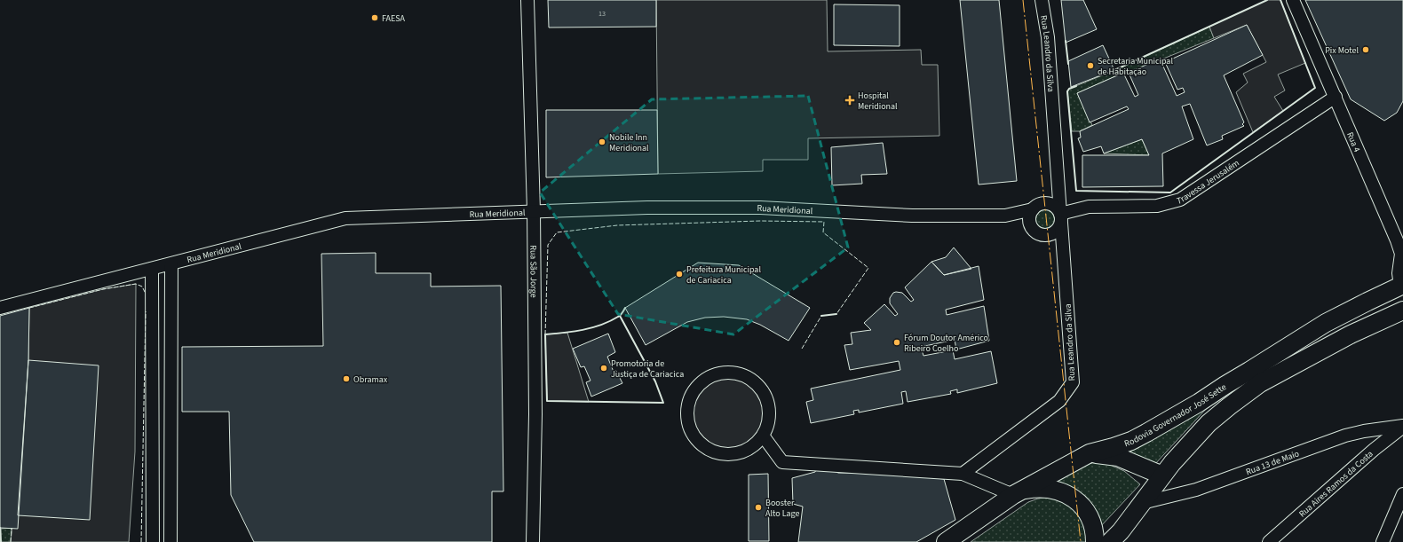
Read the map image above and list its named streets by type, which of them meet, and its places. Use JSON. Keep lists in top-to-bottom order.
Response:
{
  "streets": {
    "main road": ["Rodovia Governador José Sette"],
    "street": [
      "Rua Leandro da Silva",
      "Rua 4",
      "Travessa Jerusalém",
      "Rua Meridional",
      "Rua São Jorge",
      "Rua 13 de Maio",
      "Rua Aires Ramos da Costa"
    ]
  },
  "crossings": [
    ["Rua Leandro da Silva", "Travessa Jerusalém"],
    ["Rua 4", "Travessa Jerusalém"],
    ["Rua 4", "Rodovia Governador José Sette"],
    ["Rua Meridional", "Rua São Jorge"],
    ["Rua 13 de Maio", "Rua Aires Ramos da Costa"]
  ],
  "places": {
    "other": [
      "FAESA",
      "Pix Motel",
      "Secretaria Municipal de Habitação",
      "Nobile Inn Meridional",
      "Prefeitura Municipal de Cariacica",
      "Fórum Doutor Américo Ribeiro Coelho",
      "Promotoria de Justiça de Cariacica",
      "Obramax",
      "Booster Alto Lage"
    ],
    "health": ["Hospital Meridional"]
  },
  "house_numbers": ["13"]
}
